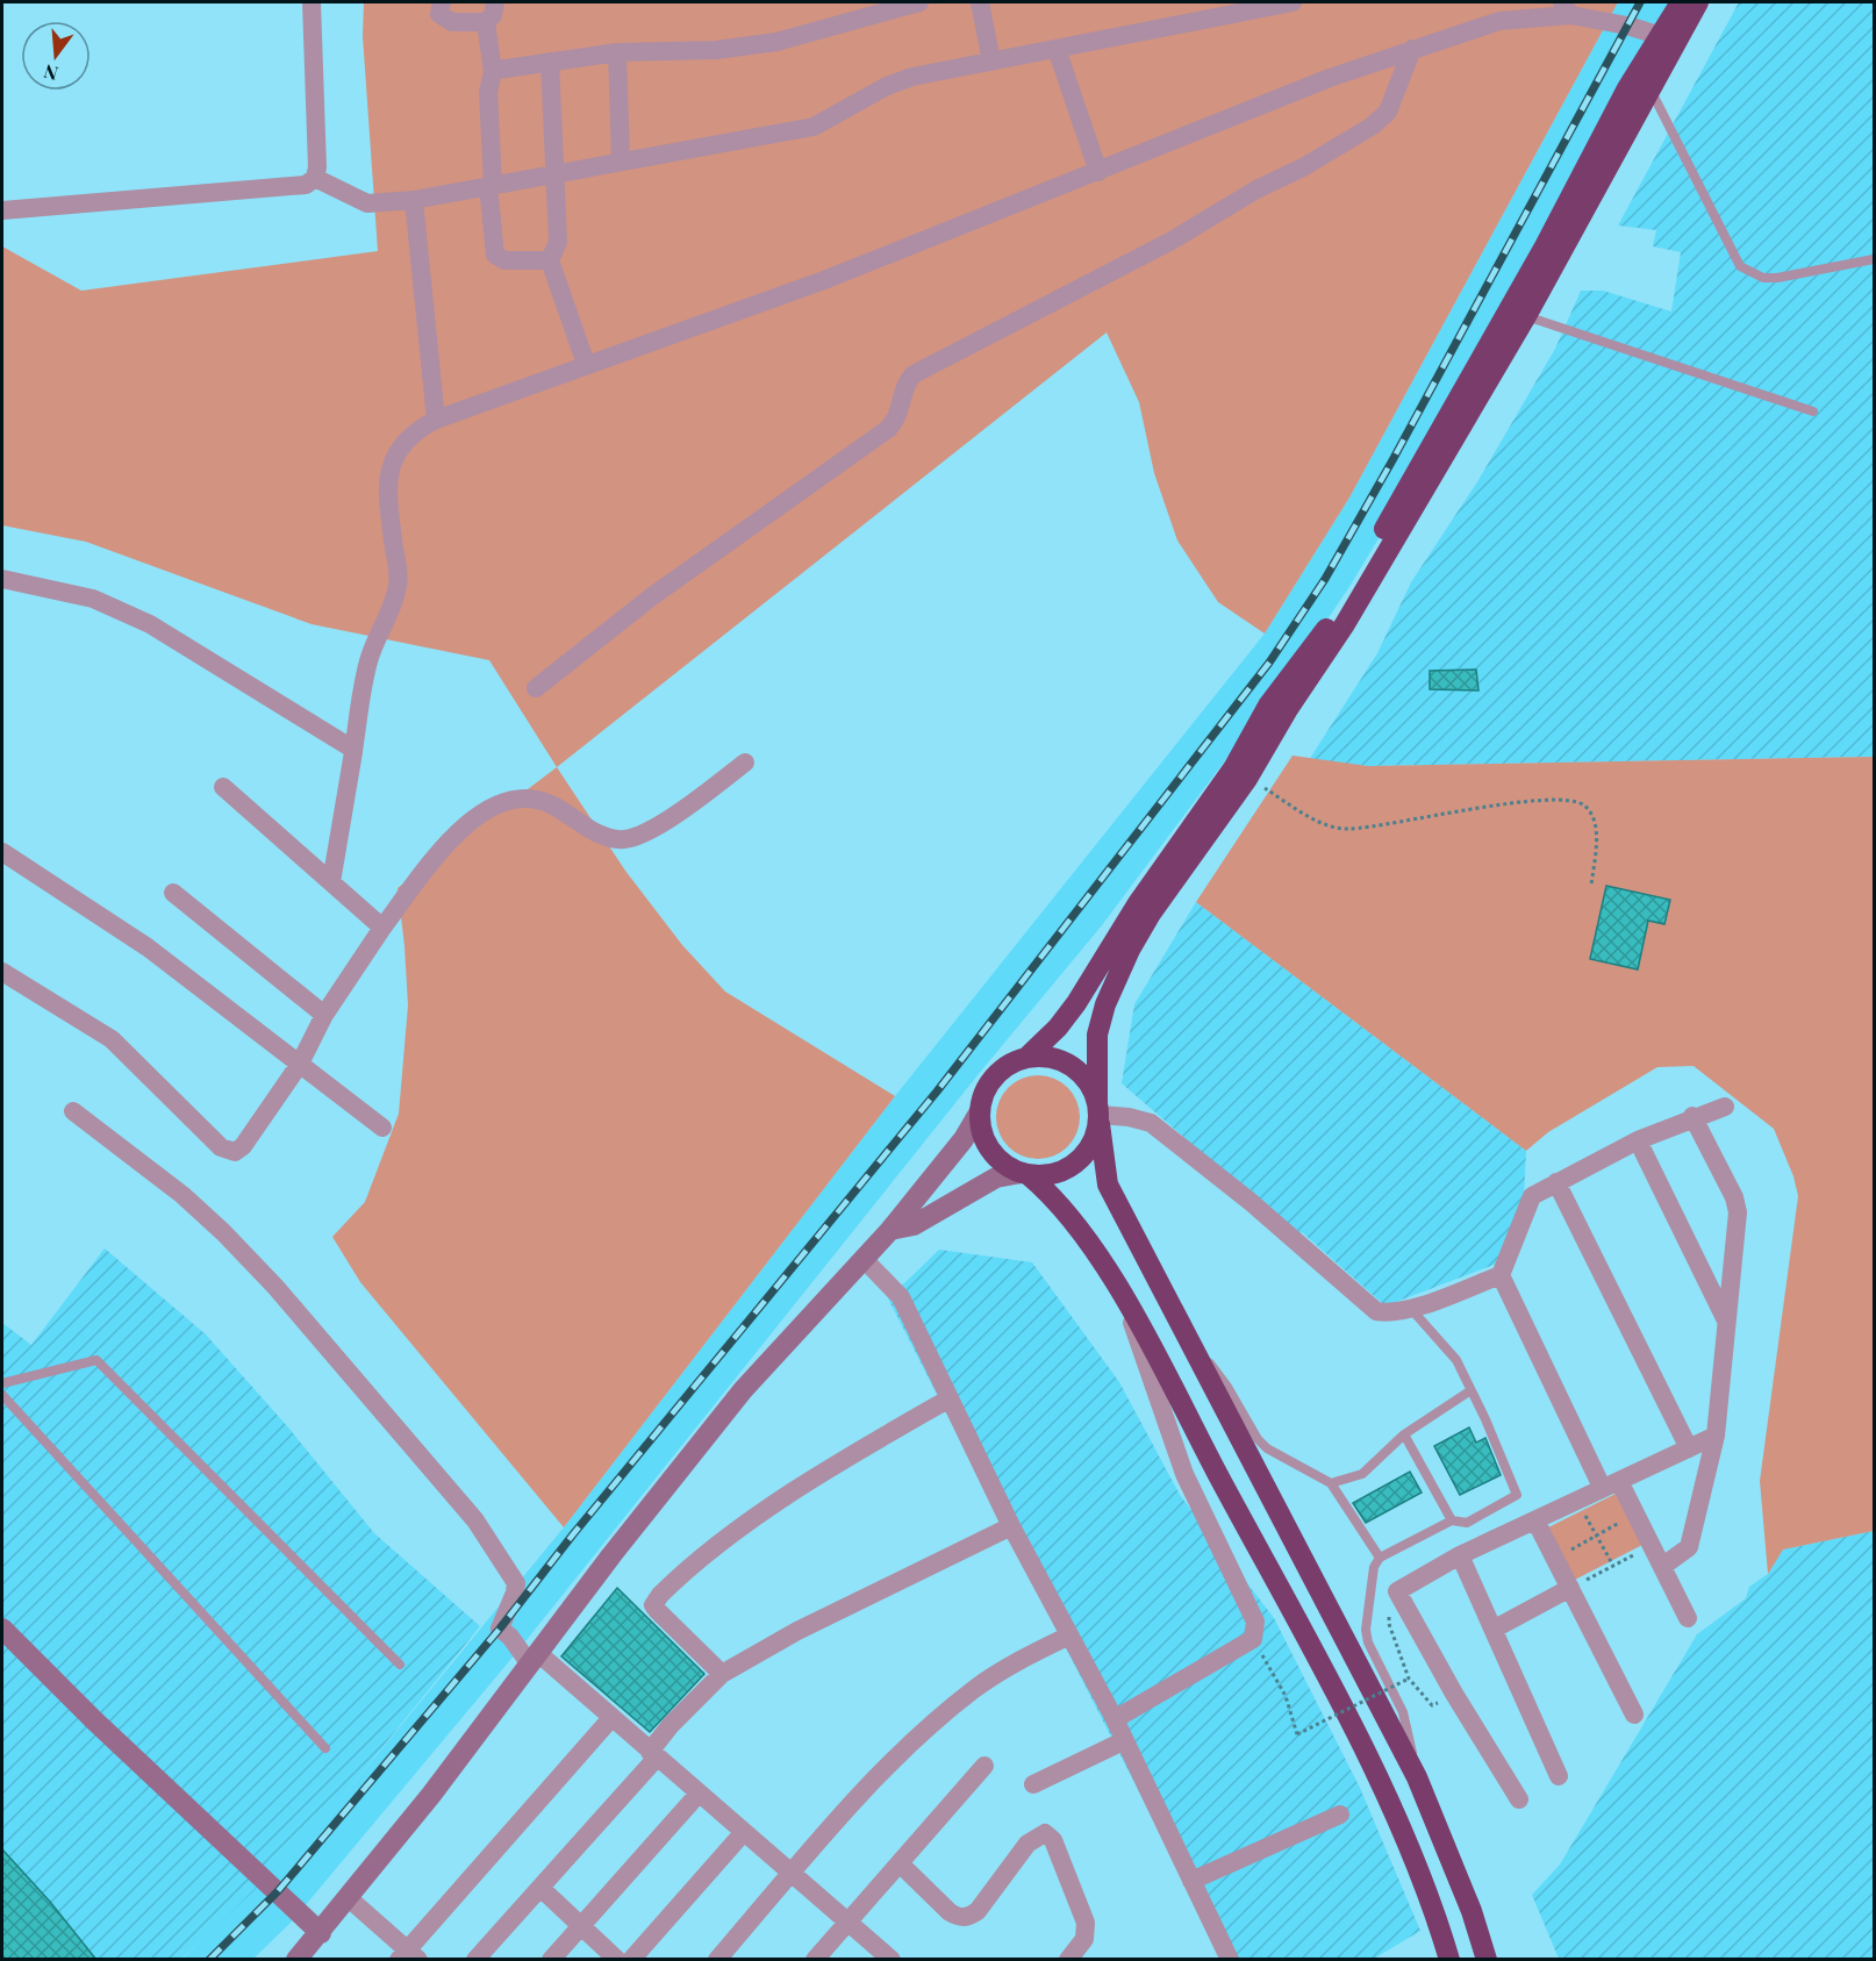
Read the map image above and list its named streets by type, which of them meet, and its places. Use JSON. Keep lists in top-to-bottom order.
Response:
{
  "north": "bottom"
}
